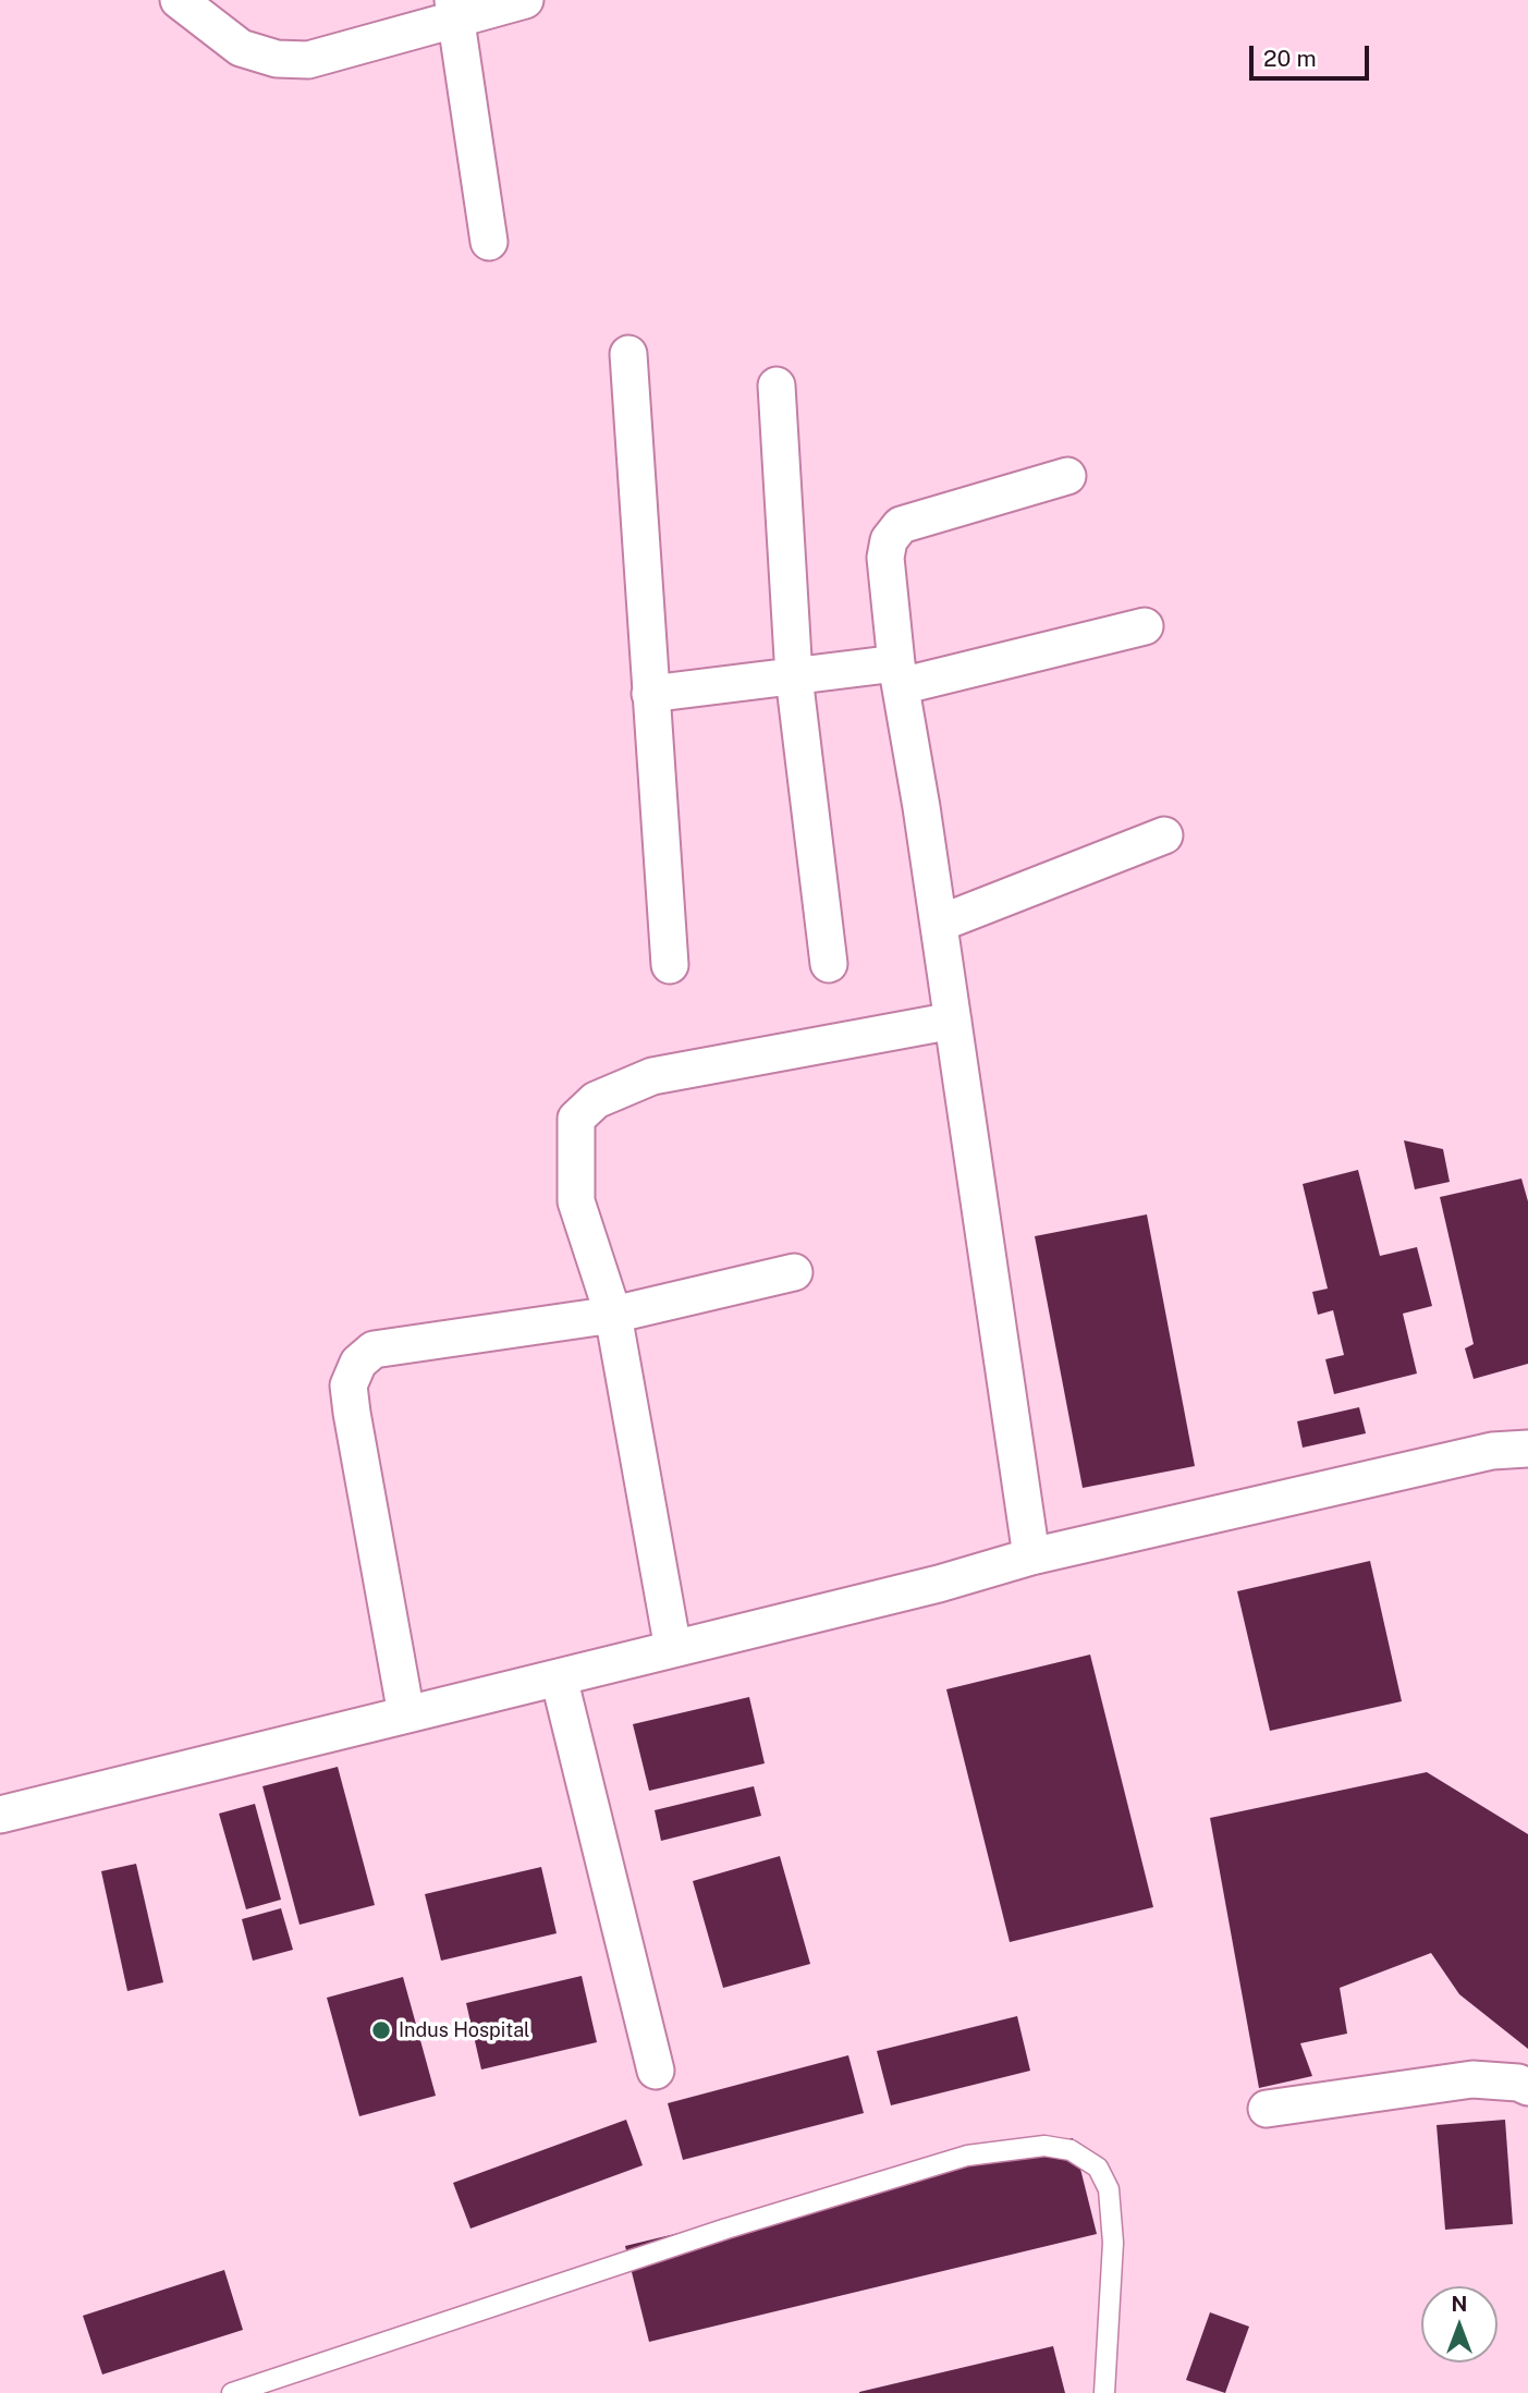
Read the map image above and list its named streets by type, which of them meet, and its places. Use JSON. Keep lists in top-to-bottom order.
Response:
{
  "places": ["Indus Hospital"],
  "scale_bar": "20 m",
  "north": "top"
}
